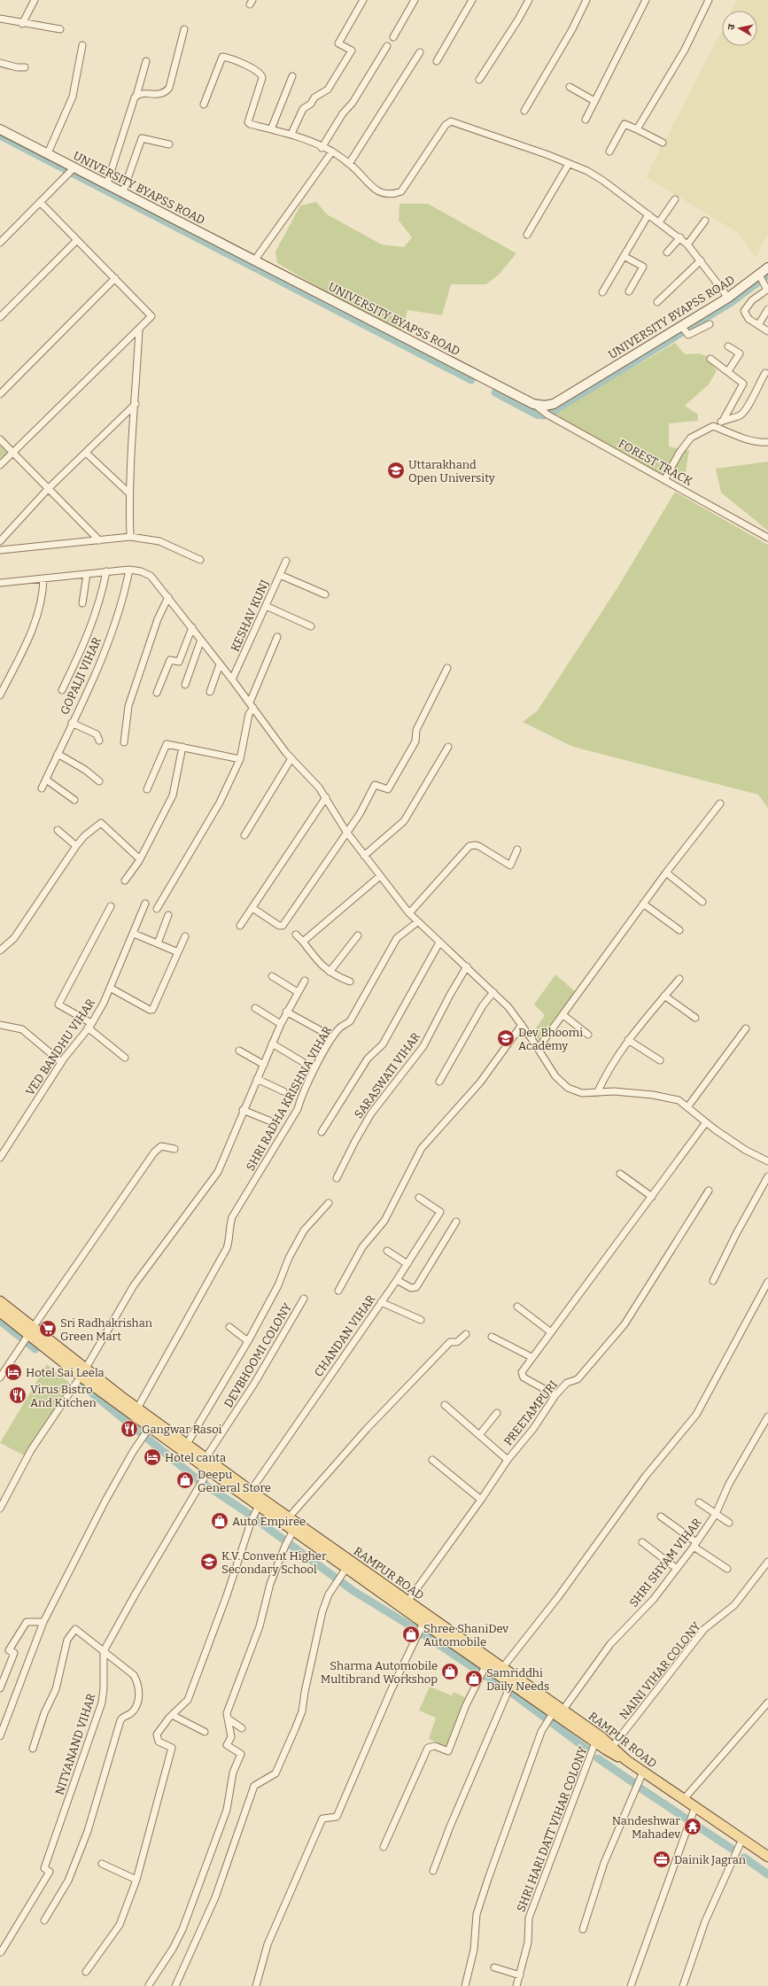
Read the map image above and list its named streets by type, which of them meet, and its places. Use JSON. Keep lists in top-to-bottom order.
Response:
{
  "streets": {
    "main road": ["UNIVERSITY BYAPSS ROAD", "RAMPUR ROAD"],
    "street": [
      "FOREST TRACK",
      "KESHAV KUNJ",
      "GOPALJI VIHAR",
      "VED BANDHU VIHAR",
      "SARASWATI VIHAR",
      "SHRI RADHA KRISHNA VIHAR",
      "CHANDAN VIHAR",
      "DEVBHOOMI COLONY",
      "PREETAMPURI",
      "SHRI SHYAM VIHAR",
      "NAINI VIHAR COLONY",
      "NITYANAND VIHAR",
      "SHRI HARI DATT VIHAR COLONY"
    ]
  },
  "crossings": [
    ["UNIVERSITY BYAPSS ROAD", "FOREST TRACK"],
    ["SHRI RADHA KRISHNA VIHAR", "RAMPUR ROAD"],
    ["CHANDAN VIHAR", "RAMPUR ROAD"],
    ["DEVBHOOMI COLONY", "RAMPUR ROAD"],
    ["PREETAMPURI", "RAMPUR ROAD"],
    ["SHRI SHYAM VIHAR", "RAMPUR ROAD"],
    ["RAMPUR ROAD", "NAINI VIHAR COLONY"]
  ],
  "places": {
    "school or university": ["Uttarakhand Open University", "Dev Bhoomi Academy", "K.V. Convent Higher Secondary School"],
    "supermarket": ["Sri Radhakrishan Green Mart"],
    "hotel": ["Hotel Sai Leela", "Hotel canta"],
    "restaurant": ["Virus Bistro And Kitchen", "Gangwar Rasoi"],
    "shop": [
      "Deepu General Store",
      "Auto Empiree",
      "Shree ShaniDev Automobile",
      "Sharma Automobile Multibrand Workshop",
      "Samriddhi Daily Needs"
    ],
    "temple": ["Nandeshwar Mahadev"],
    "office": ["Dainik Jagran"]
  },
  "north": "left"
}
